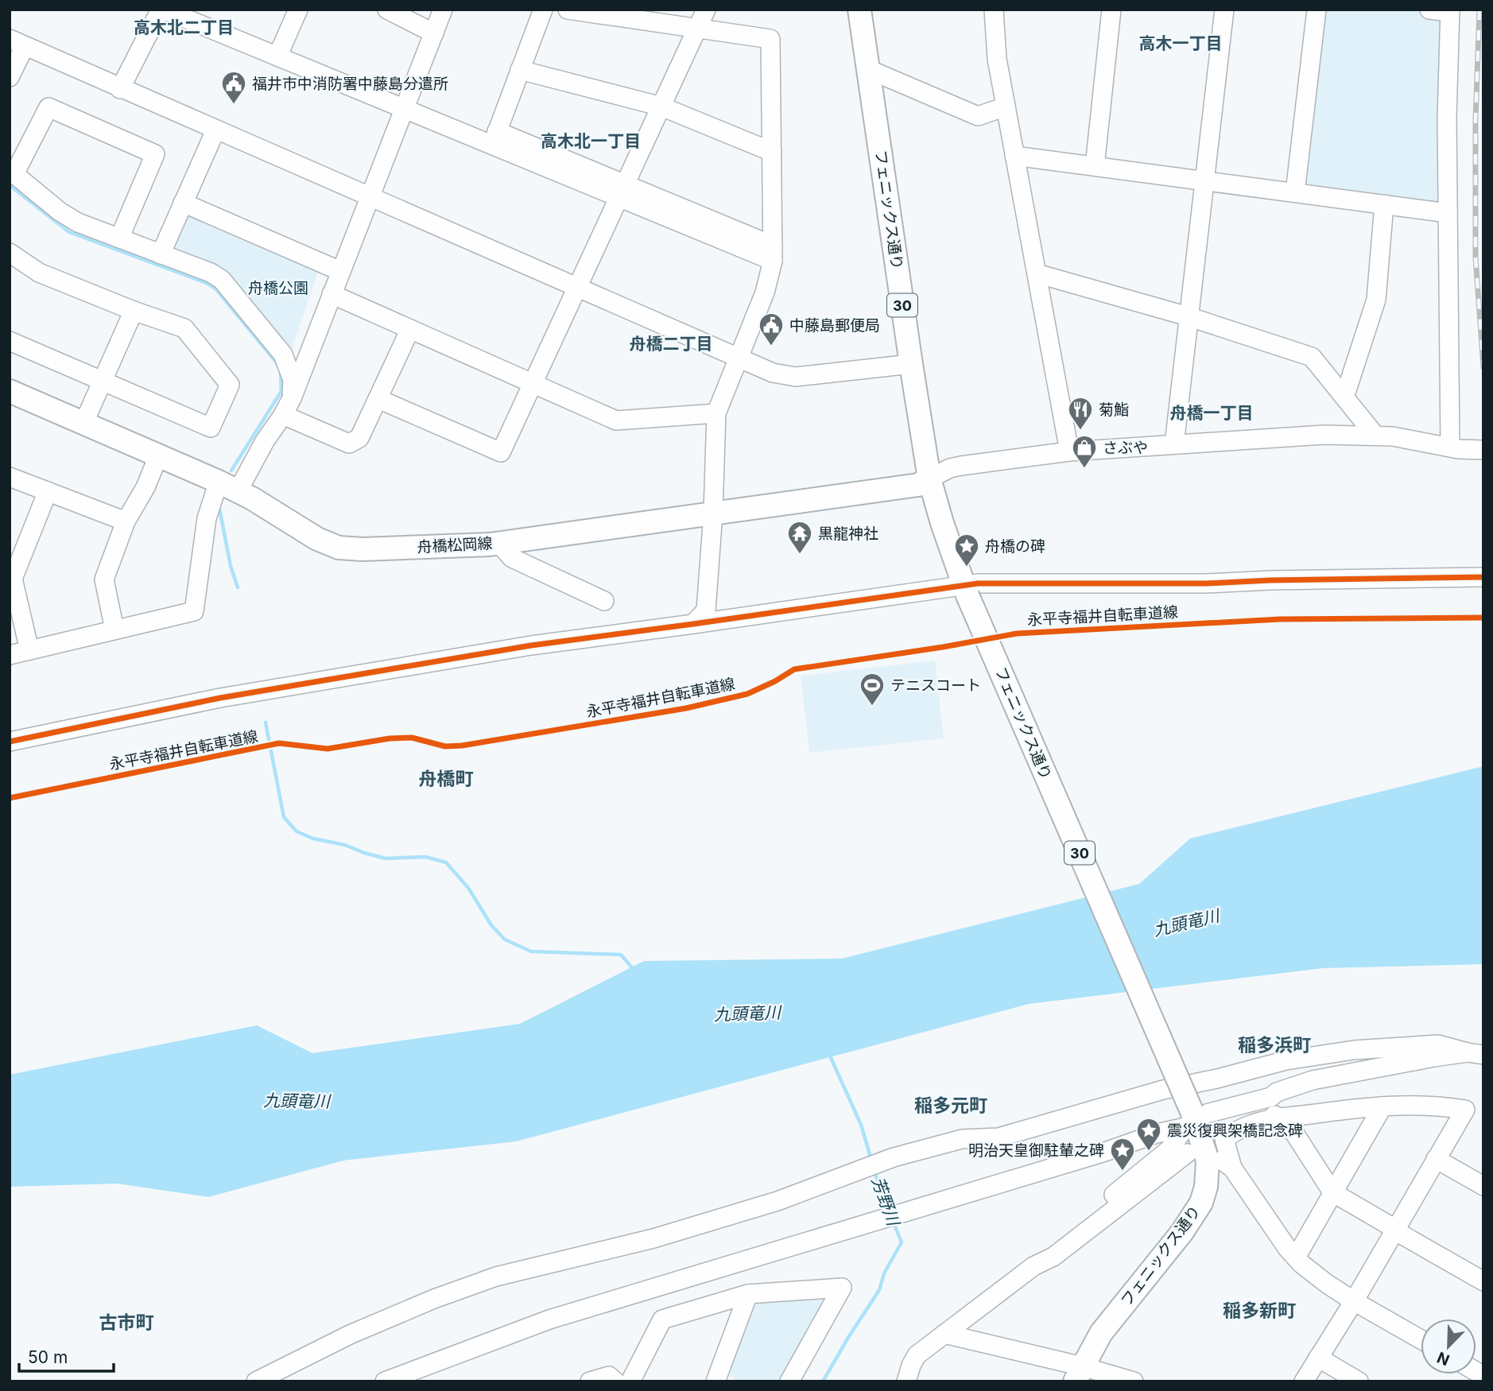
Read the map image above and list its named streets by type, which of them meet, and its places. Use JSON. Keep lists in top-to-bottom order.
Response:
{
  "streets": {
    "main road": ["フェニックス通り", "30", "舟橋松岡線"],
    "cycle path": ["永平寺福井自転車道線"]
  },
  "crossings": [
    ["フェニックス通り", "舟橋松岡線"]
  ],
  "districts": [
    "高木北二丁目",
    "高木一丁目",
    "高木北一丁目",
    "舟橋二丁目",
    "舟橋一丁目",
    "舟橋町",
    "稲多浜町",
    "稲多元町",
    "稲多新町",
    "古市町"
  ],
  "water": ["九頭竜川", "芳野川"],
  "parks": ["舟橋公園"],
  "places": {
    "public building": ["福井市中消防署中藤島分遣所", "中藤島郵便局"],
    "restaurant": ["菊鮨"],
    "shop": ["さぶや"],
    "temple": ["黒龍神社"],
    "place": ["舟橋の碑", "震災復興架橋記念碑", "明治天皇御駐輦之碑"],
    "sports": ["テニスコート"]
  },
  "scale_bar": "50 m",
  "north": "bottom left"
}
